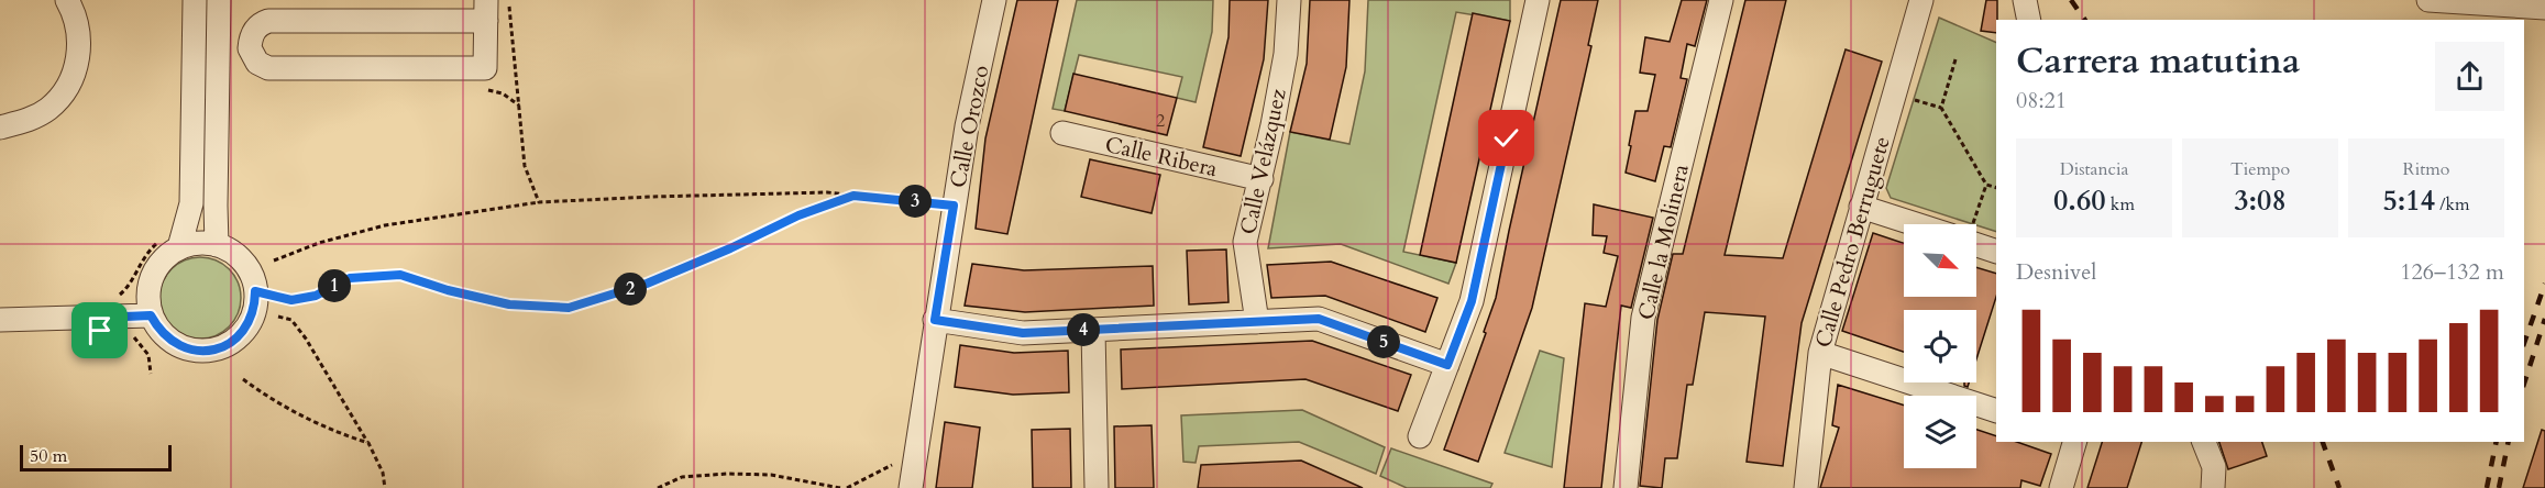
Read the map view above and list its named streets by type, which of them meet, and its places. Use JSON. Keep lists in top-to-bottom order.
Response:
{
  "streets": {
    "street": [
      "Calle Orozco",
      "Calle Ribera",
      "Calle Velázquez",
      "Calle la Molinera",
      "Calle Pedro Berruguete"
    ]
  },
  "crossings": [
    ["Calle Ribera", "Calle Velázquez"]
  ],
  "house_numbers": ["2"],
  "scale_bar": "50 m",
  "north": "bottom right",
  "page": {
    "heading": ["Carrera matutina", "08:21"],
    "stats": [
      ["Distancia", "0.60 km"],
      ["Tiempo", "3:08"],
      ["Ritmo", "5:14 /km"]
    ],
    "pins": [
      "3",
      "1",
      "2",
      "4",
      "5"
    ],
    "chart": ["Desnivel", "126–132 m"],
    "scale": "50 m"
  }
}
